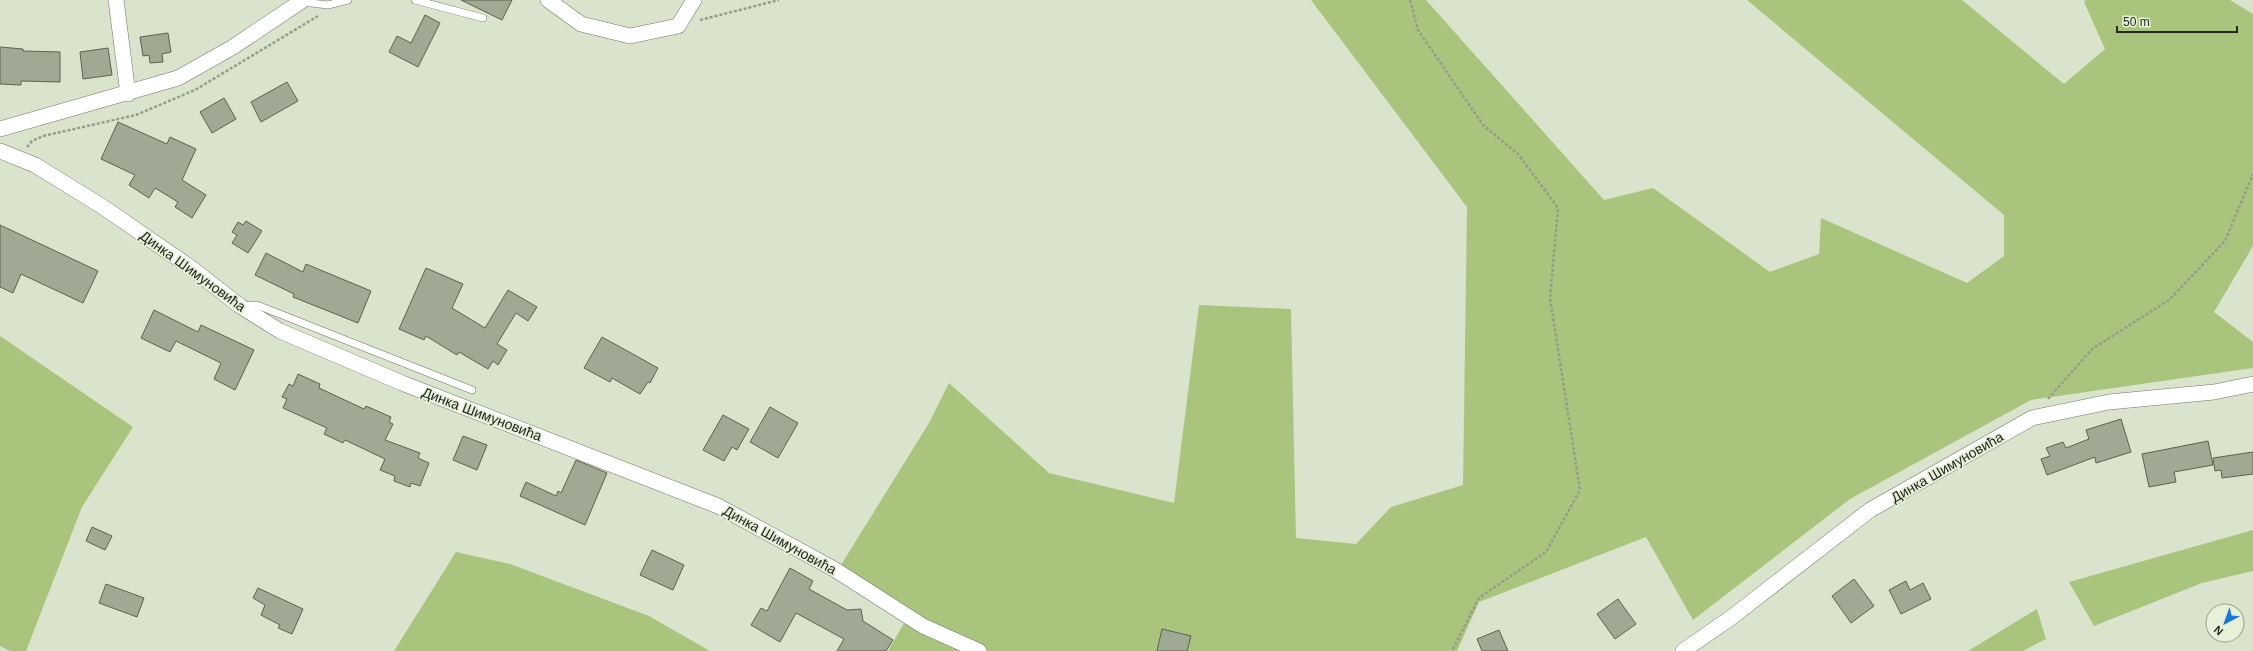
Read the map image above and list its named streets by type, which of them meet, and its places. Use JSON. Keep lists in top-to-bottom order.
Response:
{
  "streets": {
    "street": ["Динка Шимуновића"]
  },
  "scale_bar": "50 m",
  "north": "bottom left"
}
